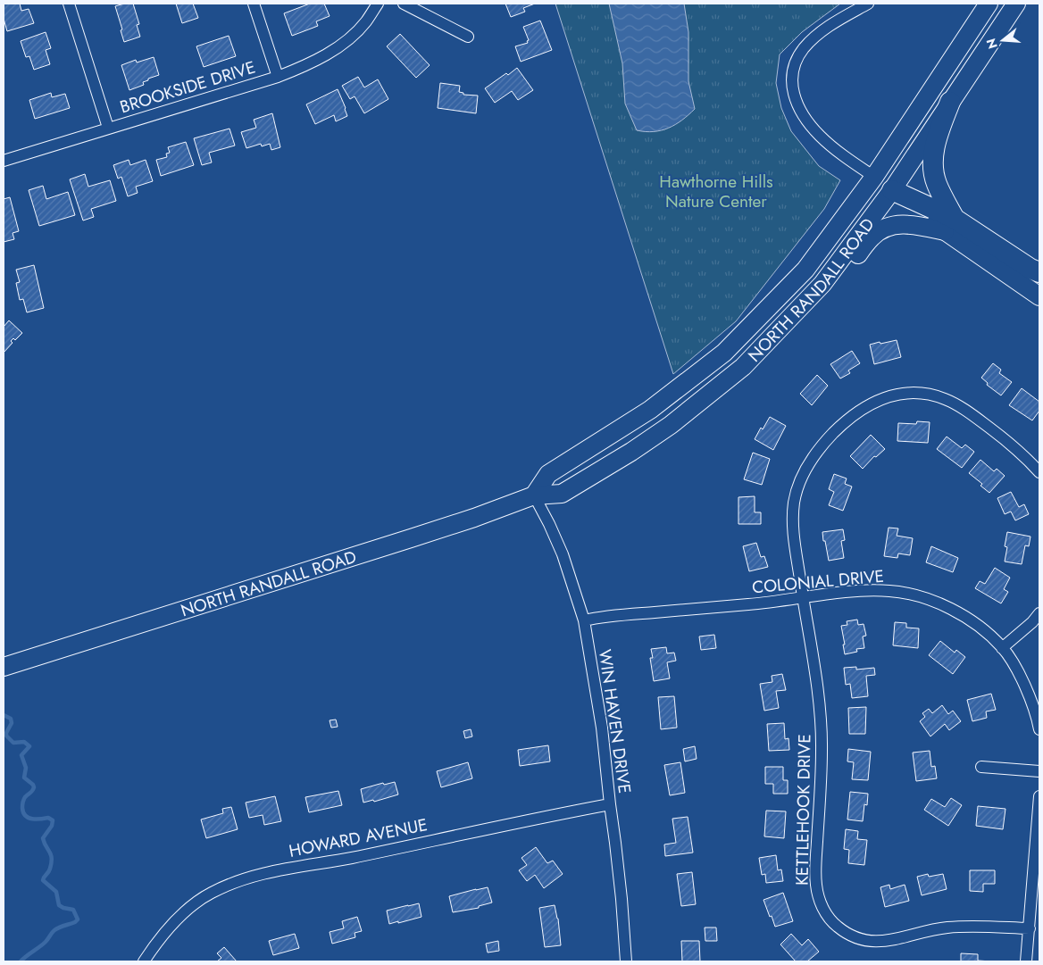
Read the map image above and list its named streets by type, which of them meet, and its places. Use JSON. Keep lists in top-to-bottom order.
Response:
{
  "streets": {
    "main road": ["NORTH RANDALL ROAD"],
    "street": [
      "BROOKSIDE DRIVE",
      "COLONIAL DRIVE",
      "WIN HAVEN DRIVE",
      "KETTLEHOOK DRIVE",
      "HOWARD AVENUE"
    ]
  },
  "crossings": [
    ["NORTH RANDALL ROAD", "WIN HAVEN DRIVE"],
    ["COLONIAL DRIVE", "WIN HAVEN DRIVE"],
    ["COLONIAL DRIVE", "KETTLEHOOK DRIVE"],
    ["WIN HAVEN DRIVE", "HOWARD AVENUE"]
  ],
  "parks": ["Hawthorne Hills Nature Center"],
  "north": "left"
}
